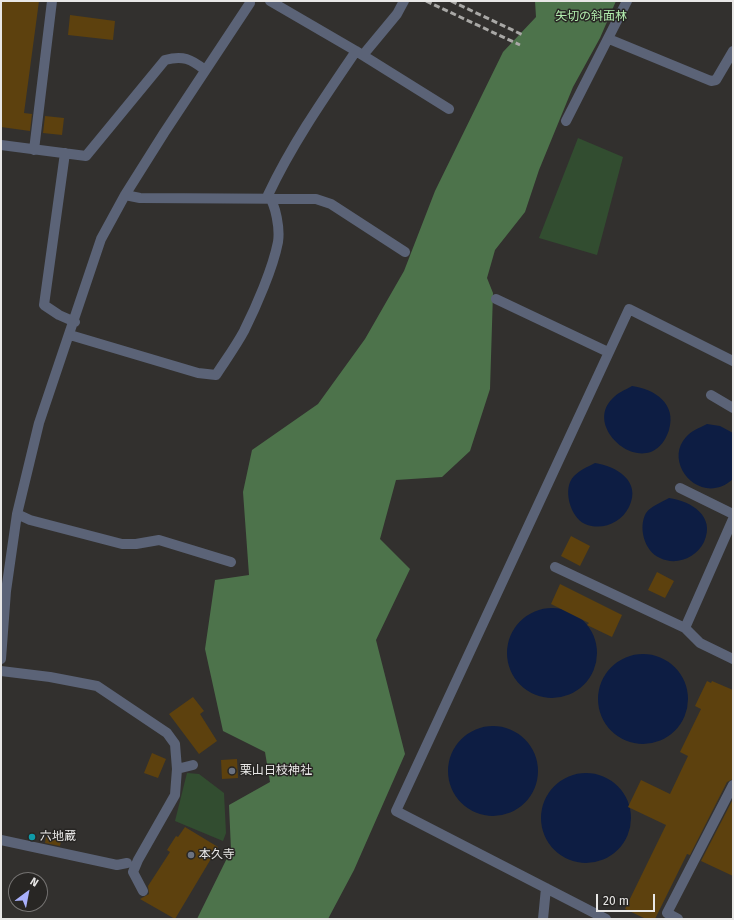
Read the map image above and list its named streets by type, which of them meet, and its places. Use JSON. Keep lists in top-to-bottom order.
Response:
{
  "parks": ["矢切の斜面林"],
  "places": ["栗山日枝神社", "六地蔵", "本久寺"],
  "scale_bar": "20 m",
  "north": "top right"
}
